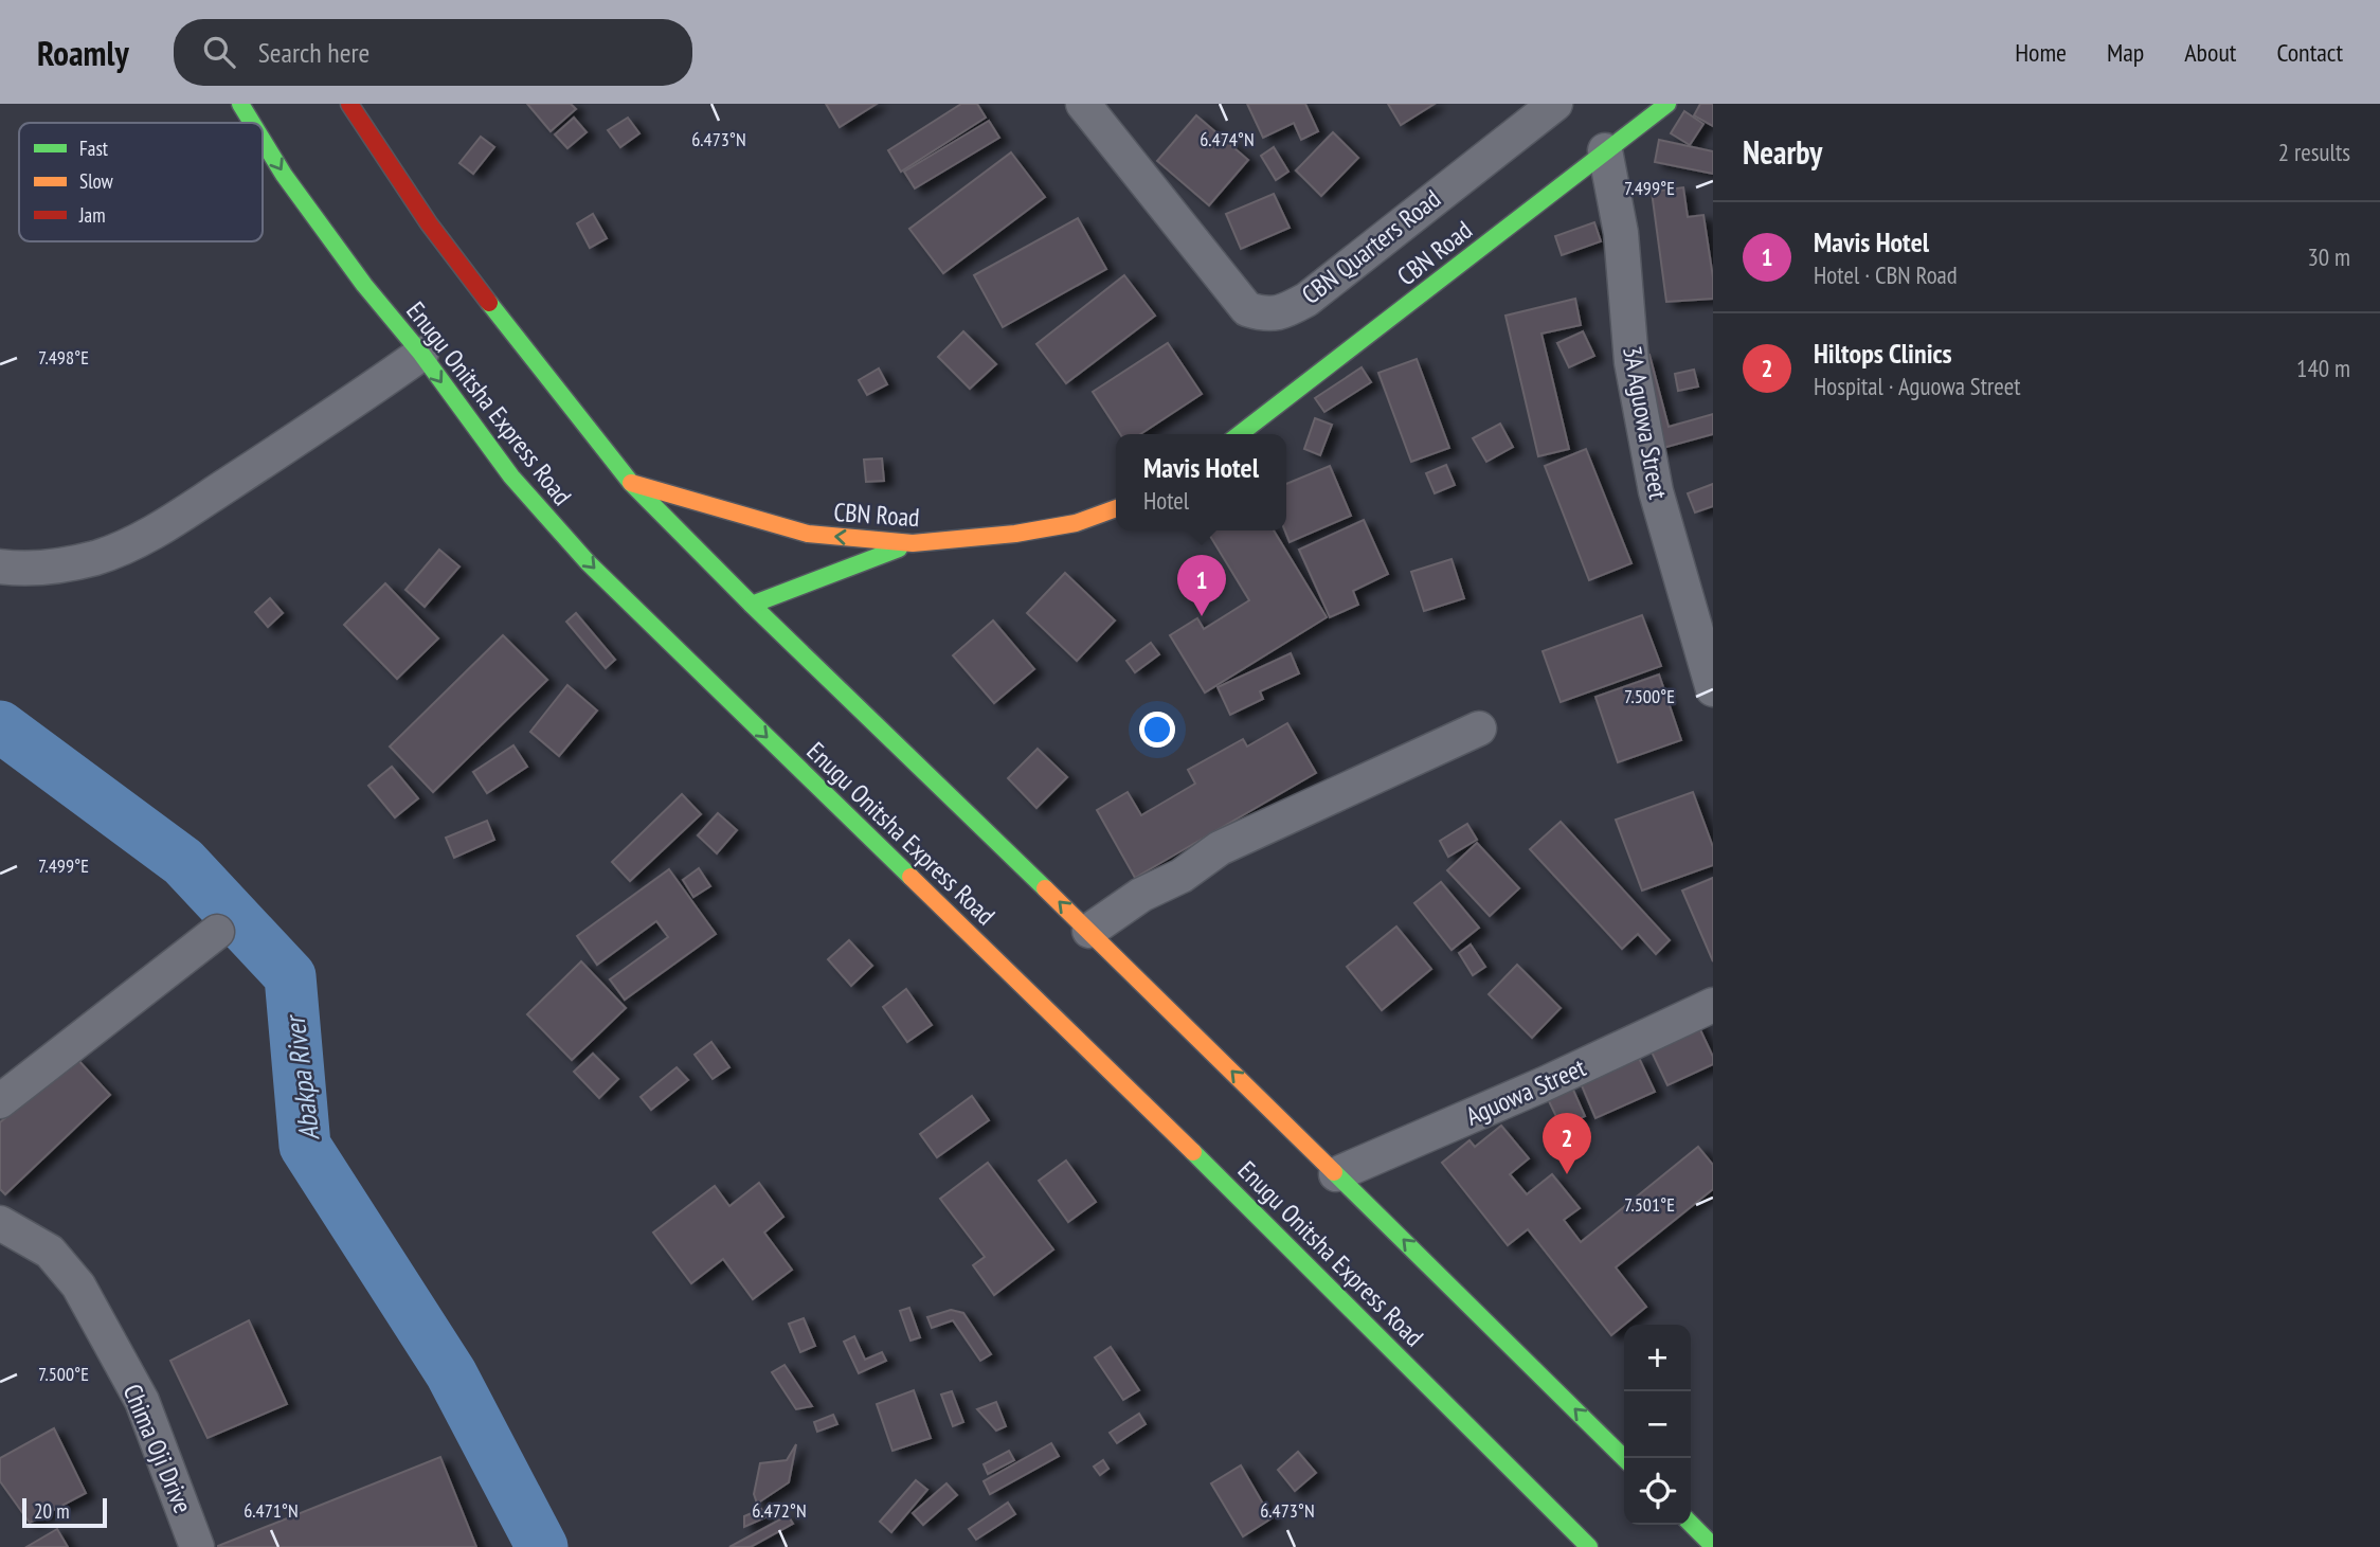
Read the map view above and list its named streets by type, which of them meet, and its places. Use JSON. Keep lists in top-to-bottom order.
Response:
{
  "streets": {
    "main road": ["CBN Road", "Enugu Onitsha Express Road"],
    "street": [
      "CBN Quarters Road",
      "3A Aguowa Street",
      "Aguowa Street",
      "Chima Oji Drive"
    ]
  },
  "crossings": [
    ["CBN Road", "3A Aguowa Street"]
  ],
  "water": ["Abakpa River"],
  "legend": ["Fast", "Slow", "Jam"],
  "scale_bar": "20 m",
  "page": {
    "header": "Roamly",
    "search": "Search here",
    "nav": [
      "Home",
      "Map",
      "About",
      "Contact"
    ],
    "heading": ["Nearby", "2 results"],
    "list": [
      {
        "mark": "1",
        "name": "Mavis Hotel",
        "note": "Hotel · CBN Road",
        "value": "30 m"
      },
      {
        "mark": "2",
        "name": "Hiltops Clinics",
        "note": "Hospital · Aguowa Street",
        "value": "140 m"
      }
    ],
    "popup": ["Mavis Hotel", "Hotel"],
    "pins": ["1", "2"],
    "map_buttons": ["+", "−"],
    "scale": "20 m"
  },
  "coordinates": [
    "6.473°N",
    "6.474°N",
    "7.499°E",
    "7.498°E",
    "7.500°E",
    "7.501°E",
    "6.471°N",
    "6.472°N"
  ]
}
